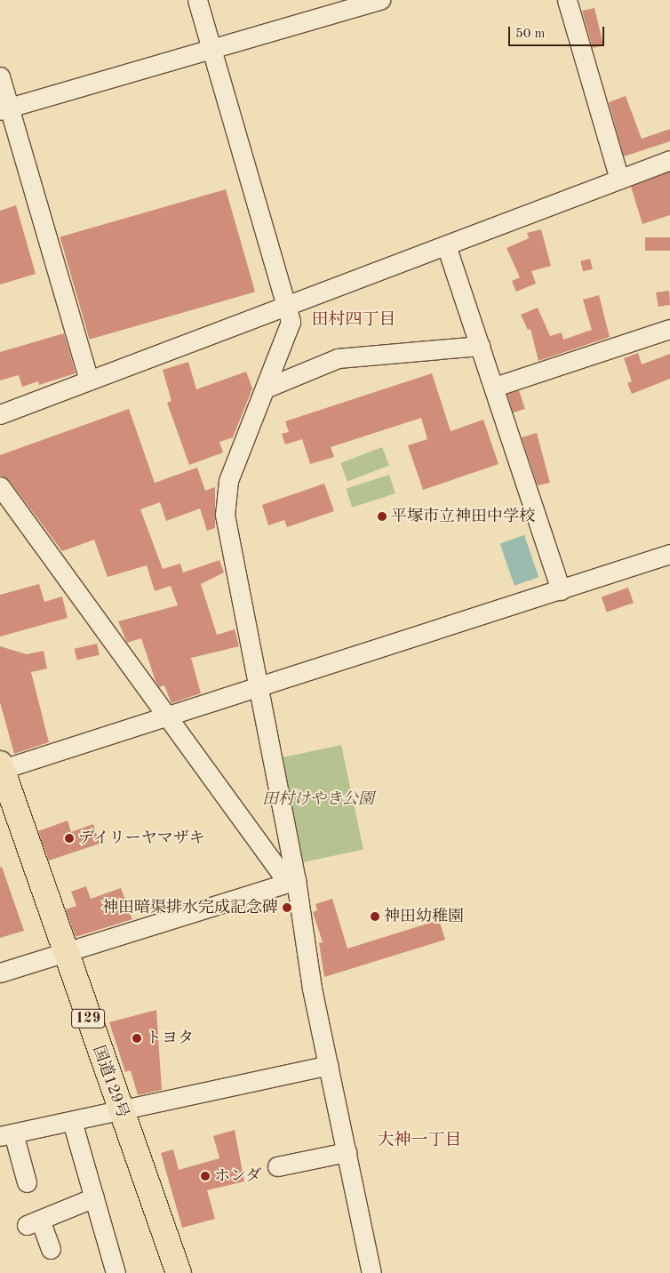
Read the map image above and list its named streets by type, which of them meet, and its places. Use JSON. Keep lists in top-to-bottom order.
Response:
{
  "streets": {
    "highway": ["129", "国道129号"]
  },
  "districts": ["田村四丁目", "大神一丁目"],
  "parks": ["田村けやき公園"],
  "places": [
    "平塚市立神田中学校",
    "デイリーヤマザキ",
    "神田暗渠排水完成記念碑",
    "神田幼稚園",
    "トヨタ",
    "ホンダ"
  ],
  "scale_bar": "50 m"
}
